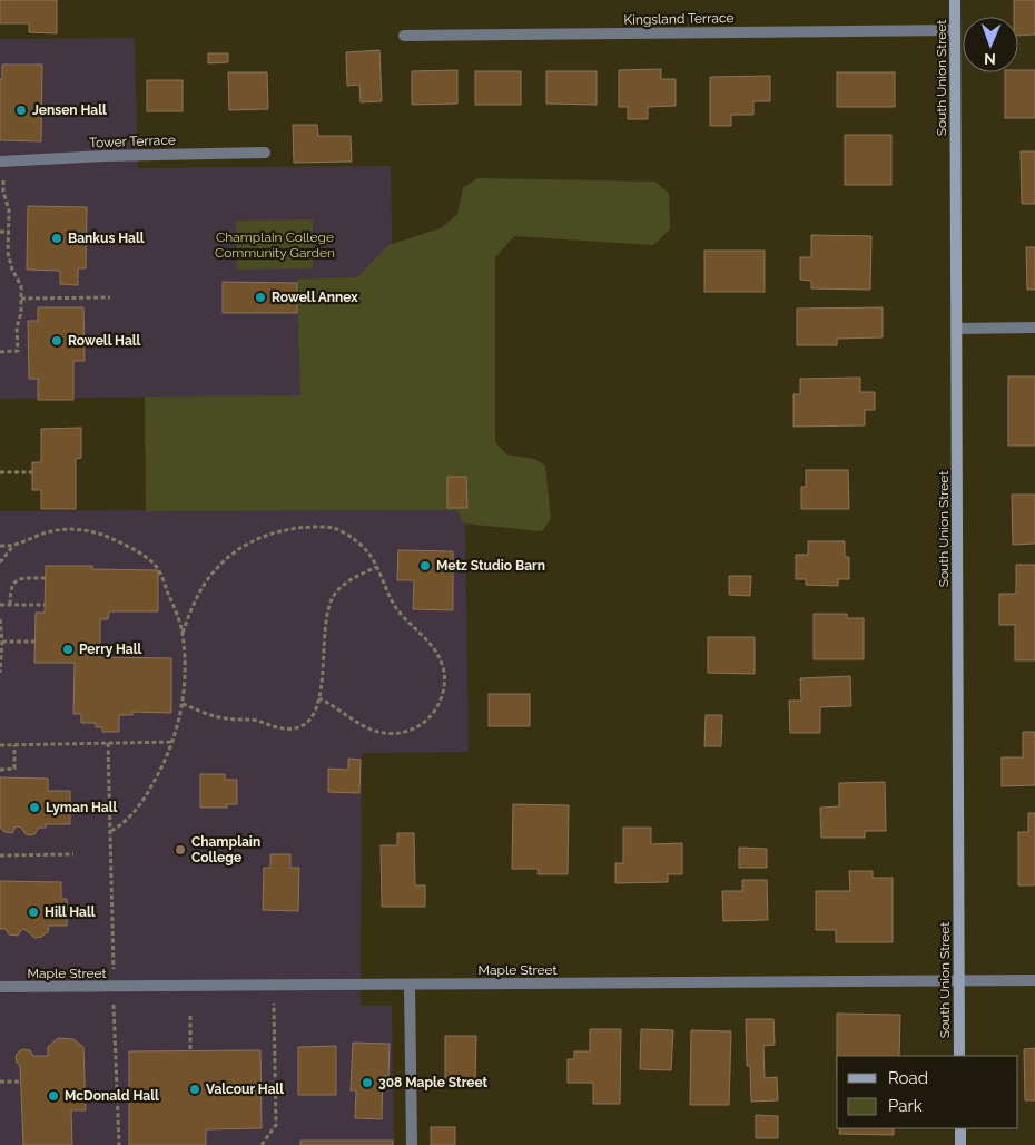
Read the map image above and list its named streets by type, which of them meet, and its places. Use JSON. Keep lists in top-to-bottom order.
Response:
{
  "streets": {
    "main road": ["South Union Street"],
    "street": ["Kingsland Terrace", "Tower Terrace", "Maple Street"]
  },
  "crossings": [
    ["Kingsland Terrace", "South Union Street"],
    ["South Union Street", "Maple Street"]
  ],
  "parks": ["Champlain College Community Garden"],
  "places": [
    "Jensen Hall",
    "Bankus Hall",
    "Rowell Annex",
    "Rowell Hall",
    "Metz Studio Barn",
    "Perry Hall",
    "Lyman Hall",
    "Champlain College",
    "Hill Hall",
    "308 Maple Street",
    "Valcour Hall",
    "McDonald Hall"
  ],
  "legend": ["Road", "Park"],
  "north": "bottom"
}
